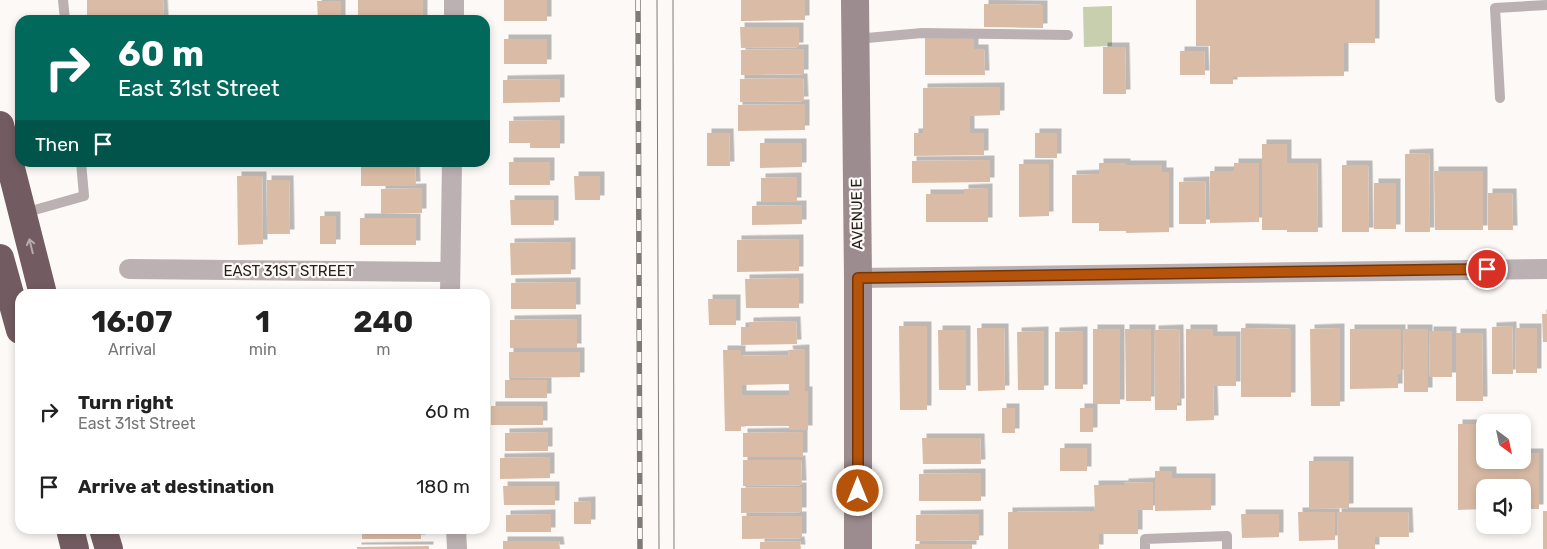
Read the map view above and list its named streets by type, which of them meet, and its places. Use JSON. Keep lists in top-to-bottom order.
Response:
{
  "streets": {
    "main road": ["AVENUE E"],
    "street": ["EAST 31ST STREET"]
  },
  "north": "bottom right",
  "page": {
    "turn": ["60 m", "East 31st Street"],
    "then": "Then",
    "eta": [
      "16:07",
      "Arrival",
      "1",
      "min",
      "240",
      "m"
    ],
    "list": [
      {
        "name": "Turn right",
        "note": "East 31st Street",
        "value": "60 m"
      },
      {
        "name": "Arrive at destination",
        "value": "180 m"
      }
    ]
  }
}
